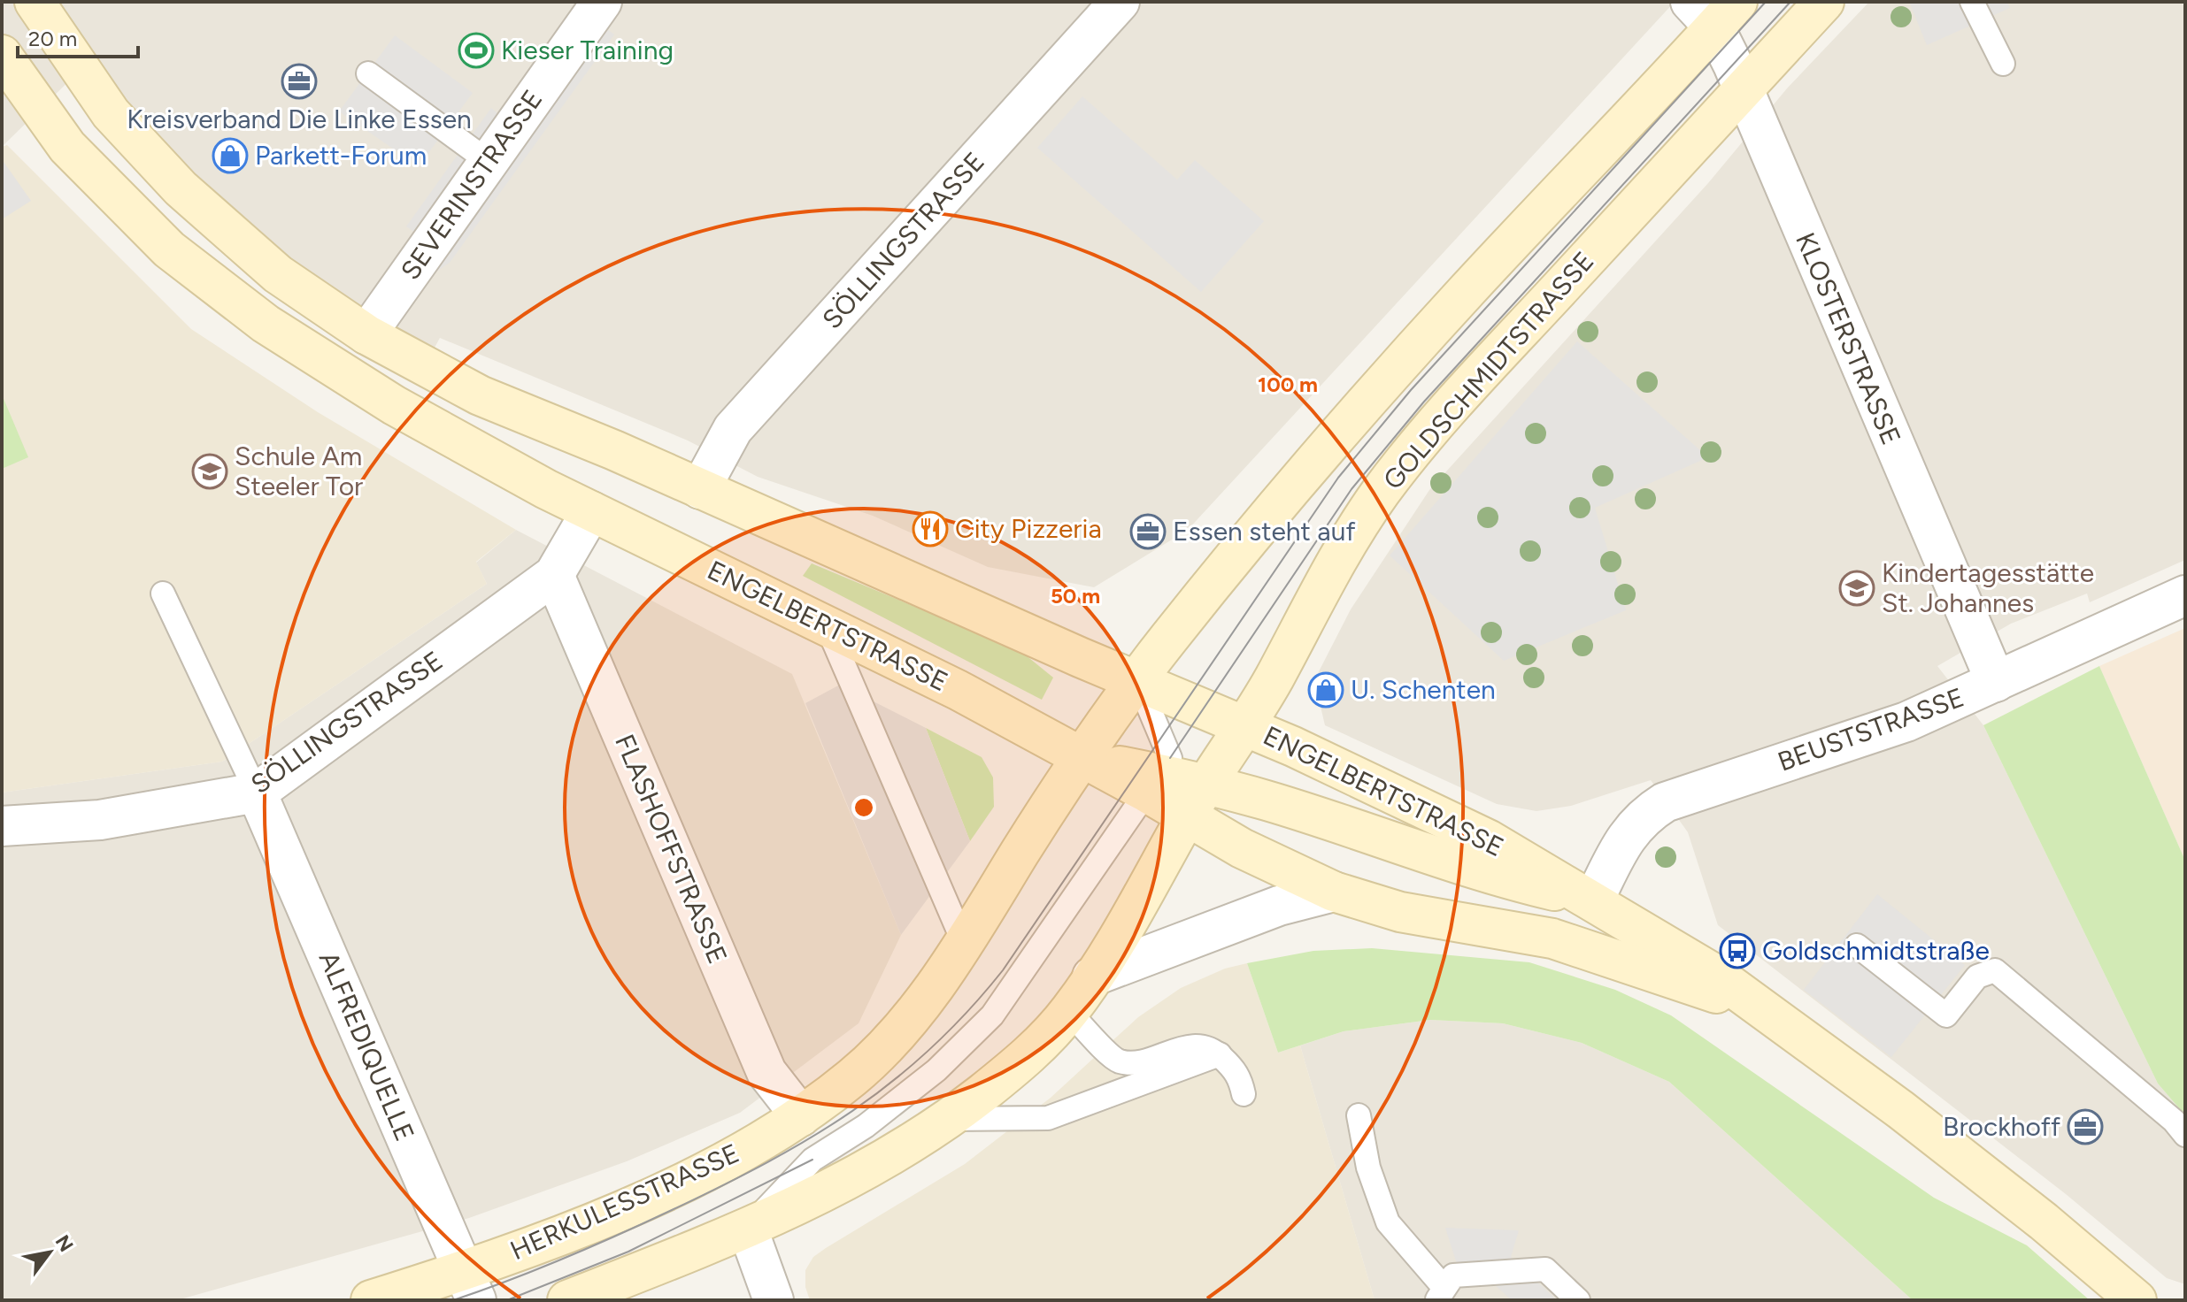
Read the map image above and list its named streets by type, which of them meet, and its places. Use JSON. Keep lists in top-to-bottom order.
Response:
{
  "streets": {
    "street": [
      "SEVERINSTRASSE",
      "SÖLLINGSTRASSE",
      "KLOSTERSTRASSE",
      "GOLDSCHMIDTSTRASSE",
      "ENGELBERTSTRASSE",
      "BEUSTSTRASSE",
      "FLASHOFFSTRASSE",
      "ALFREDIQUELLE",
      "HERKULESSTRASSE"
    ]
  },
  "crossings": [
    ["SEVERINSTRASSE", "ENGELBERTSTRASSE"],
    ["SÖLLINGSTRASSE", "ENGELBERTSTRASSE"],
    ["SÖLLINGSTRASSE", "FLASHOFFSTRASSE"],
    ["SÖLLINGSTRASSE", "ALFREDIQUELLE"],
    ["KLOSTERSTRASSE", "GOLDSCHMIDTSTRASSE"],
    ["KLOSTERSTRASSE", "BEUSTSTRASSE"],
    ["GOLDSCHMIDTSTRASSE", "ENGELBERTSTRASSE"],
    ["ENGELBERTSTRASSE", "BEUSTSTRASSE"],
    ["ENGELBERTSTRASSE", "HERKULESSTRASSE"],
    ["FLASHOFFSTRASSE", "HERKULESSTRASSE"],
    ["ALFREDIQUELLE", "HERKULESSTRASSE"]
  ],
  "places": {
    "sports": ["Kieser Training"],
    "office": ["Kreisverband Die Linke Essen", "Essen steht auf", "Brockhoff"],
    "shop": ["Parkett-Forum", "U. Schenten"],
    "school or university": ["Schule Am Steeler Tor", "Kindertagesstätte St. Johannes"],
    "restaurant": ["City Pizzeria"],
    "bus stop": ["Goldschmidtstraße"]
  },
  "scale_bar": "20 m",
  "north": "top right",
  "rings": ["100 m", "50 m"]
}
